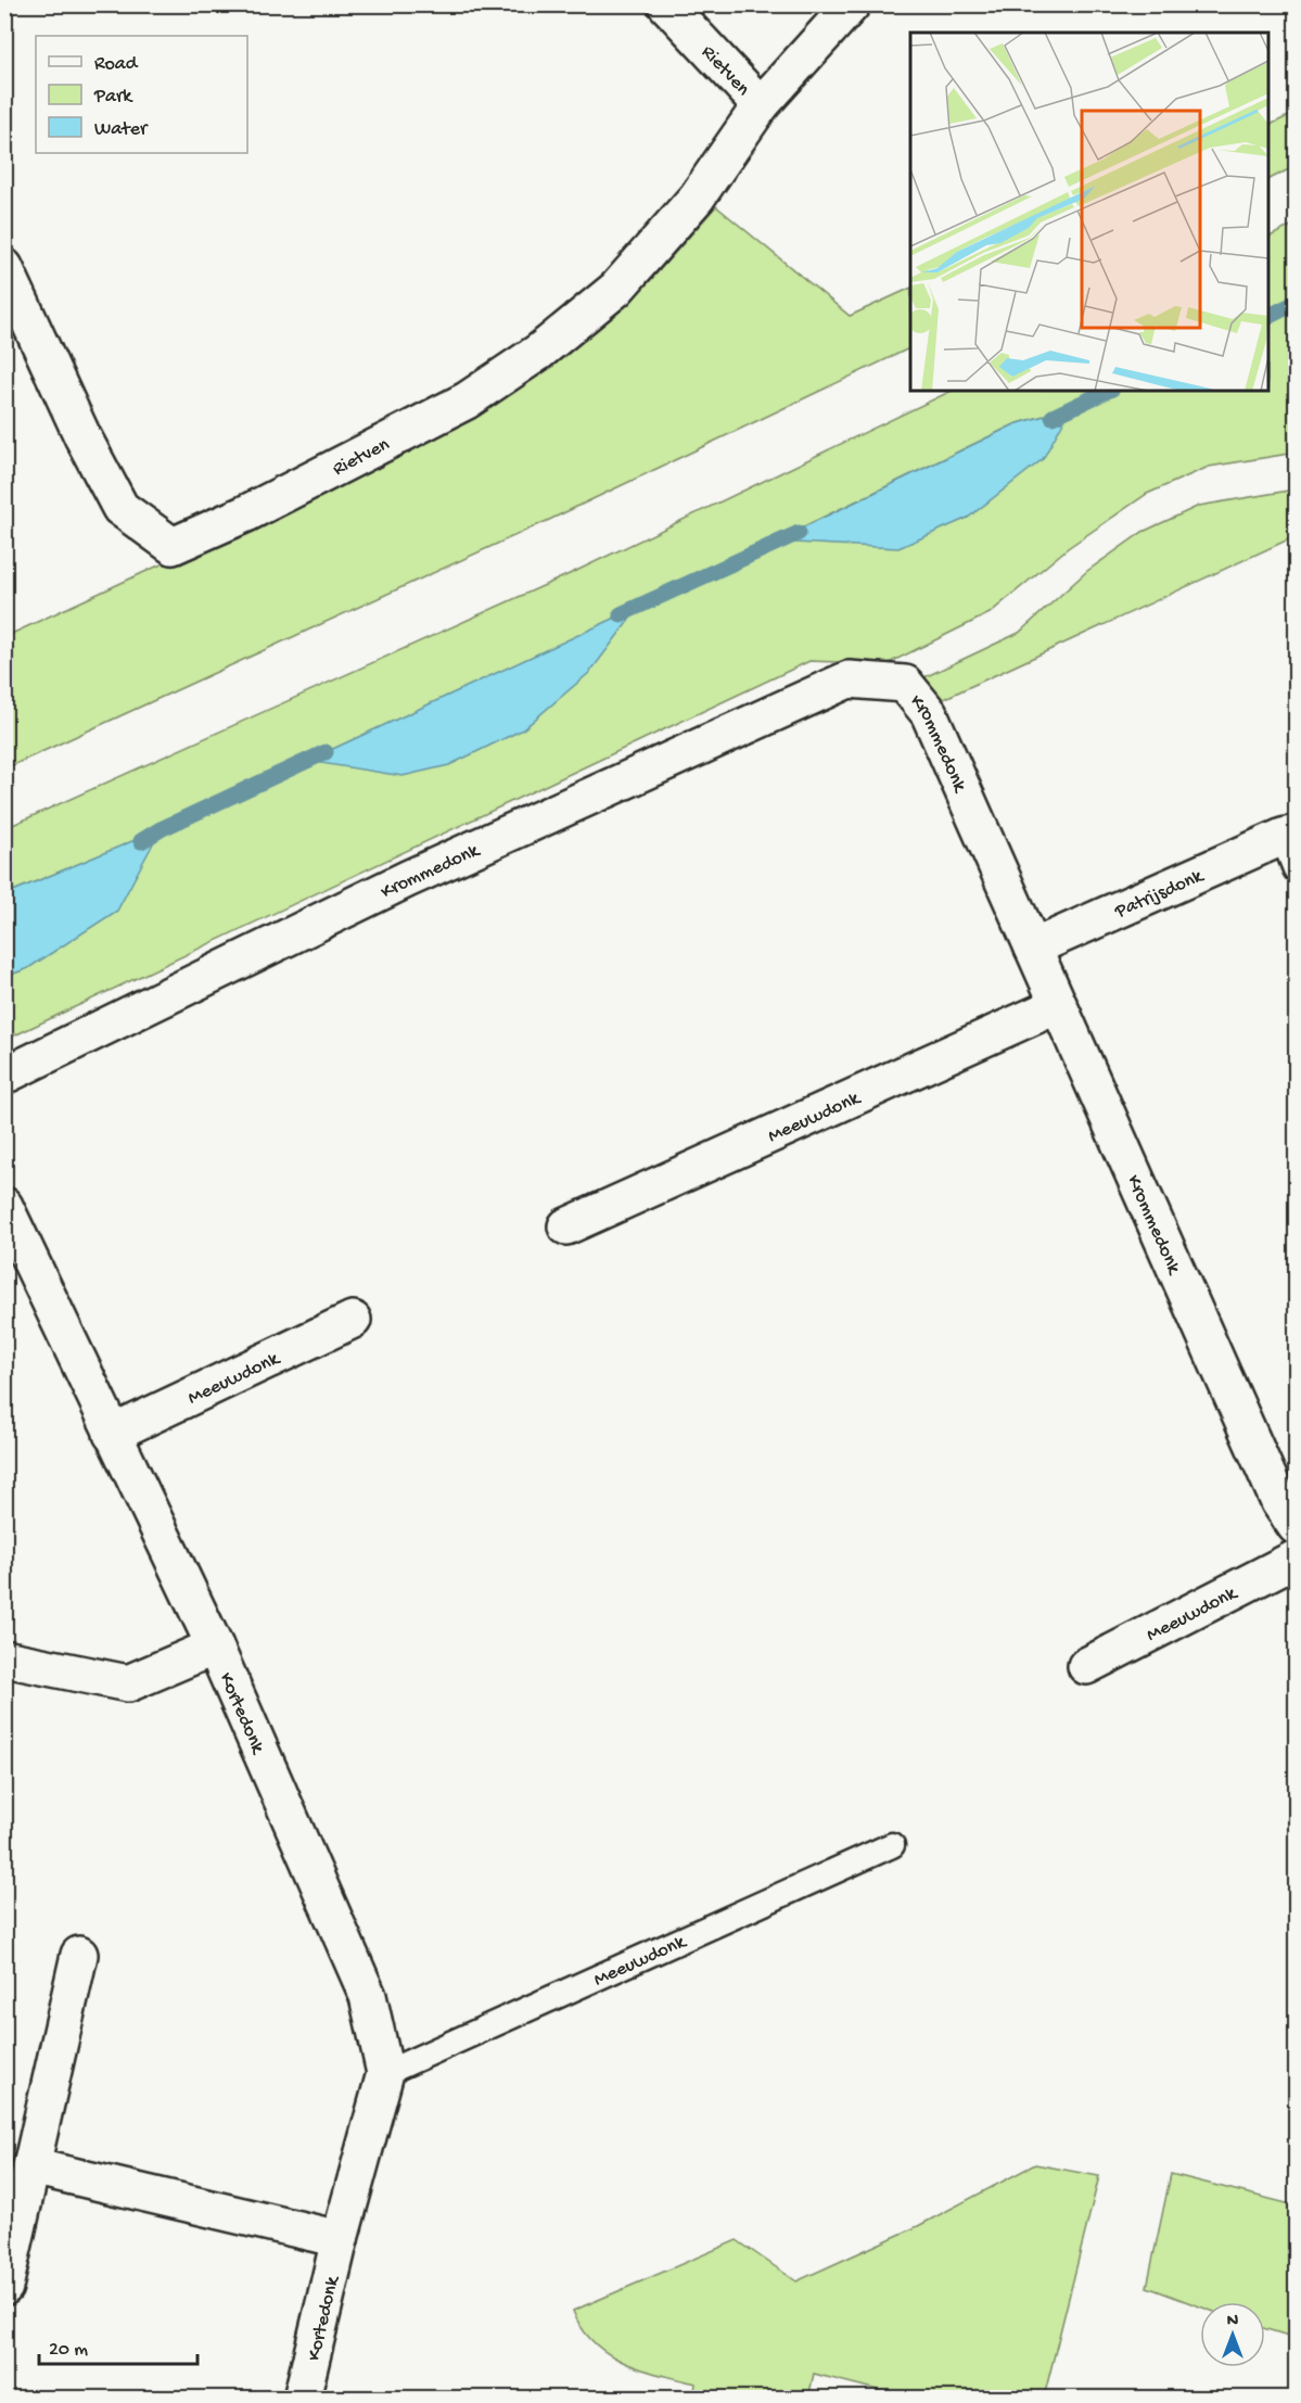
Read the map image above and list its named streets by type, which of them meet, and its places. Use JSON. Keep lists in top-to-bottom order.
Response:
{
  "streets": {
    "street": [
      "Rietven",
      "Krommedonk",
      "Patrijsdonk",
      "Meeuwdonk",
      "Kortedonk"
    ]
  },
  "crossings": [
    ["Krommedonk", "Patrijsdonk"],
    ["Krommedonk", "Meeuwdonk"],
    ["Meeuwdonk", "Kortedonk"]
  ],
  "legend": ["Road", "Park", "Water"],
  "scale_bar": "20 m",
  "north": "top"
}
